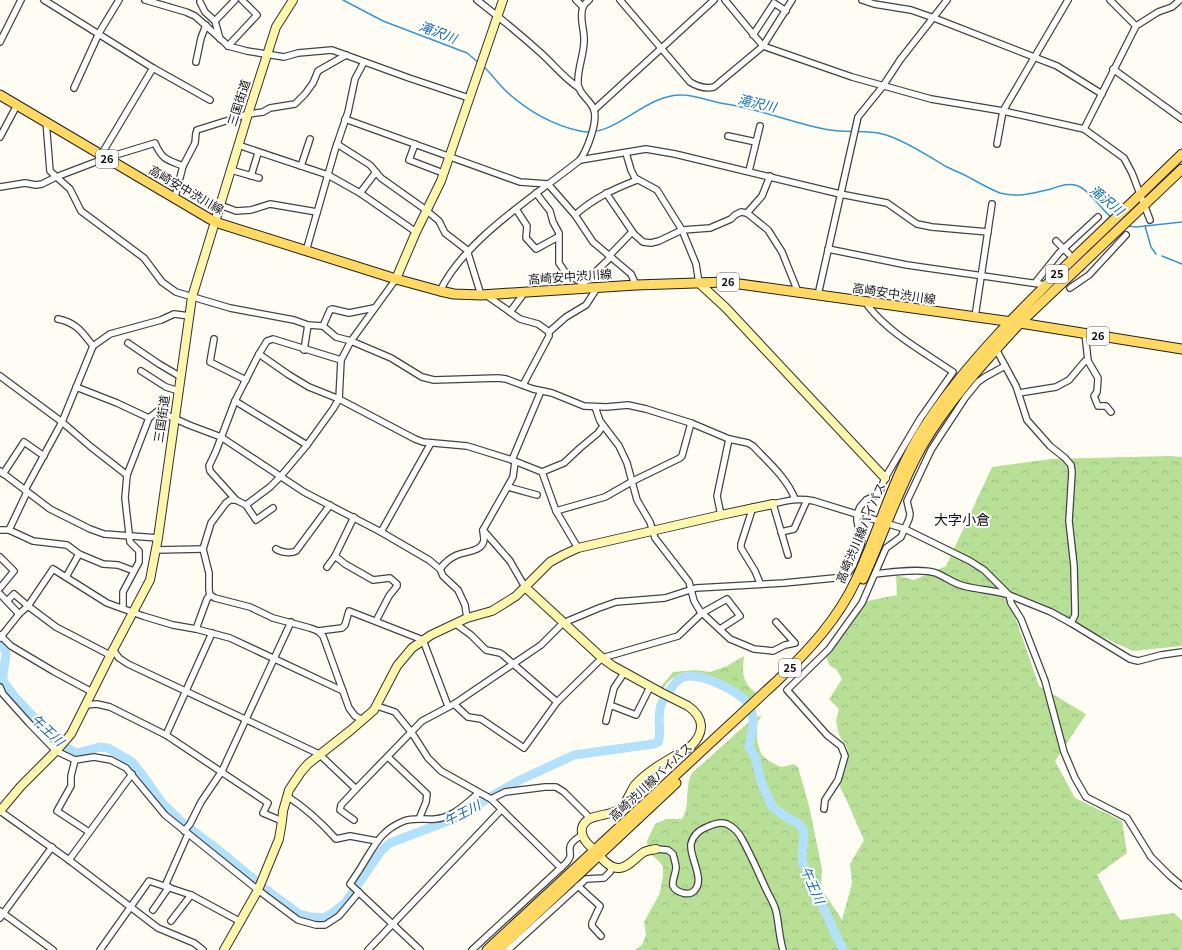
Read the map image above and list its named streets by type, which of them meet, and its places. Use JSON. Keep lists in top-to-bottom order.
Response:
{
  "streets": {
    "main road": [
      "26",
      "高崎安中渋川線",
      "25",
      "高崎渋川線バイパス"
    ],
    "street": ["三国街道"]
  },
  "crossings": [
    ["三国街道", "高崎安中渋川線"],
    ["高崎安中渋川線", "高崎渋川線バイパス"]
  ],
  "districts": ["大字小倉"],
  "water": ["滝沢川", "午王川"]
}
